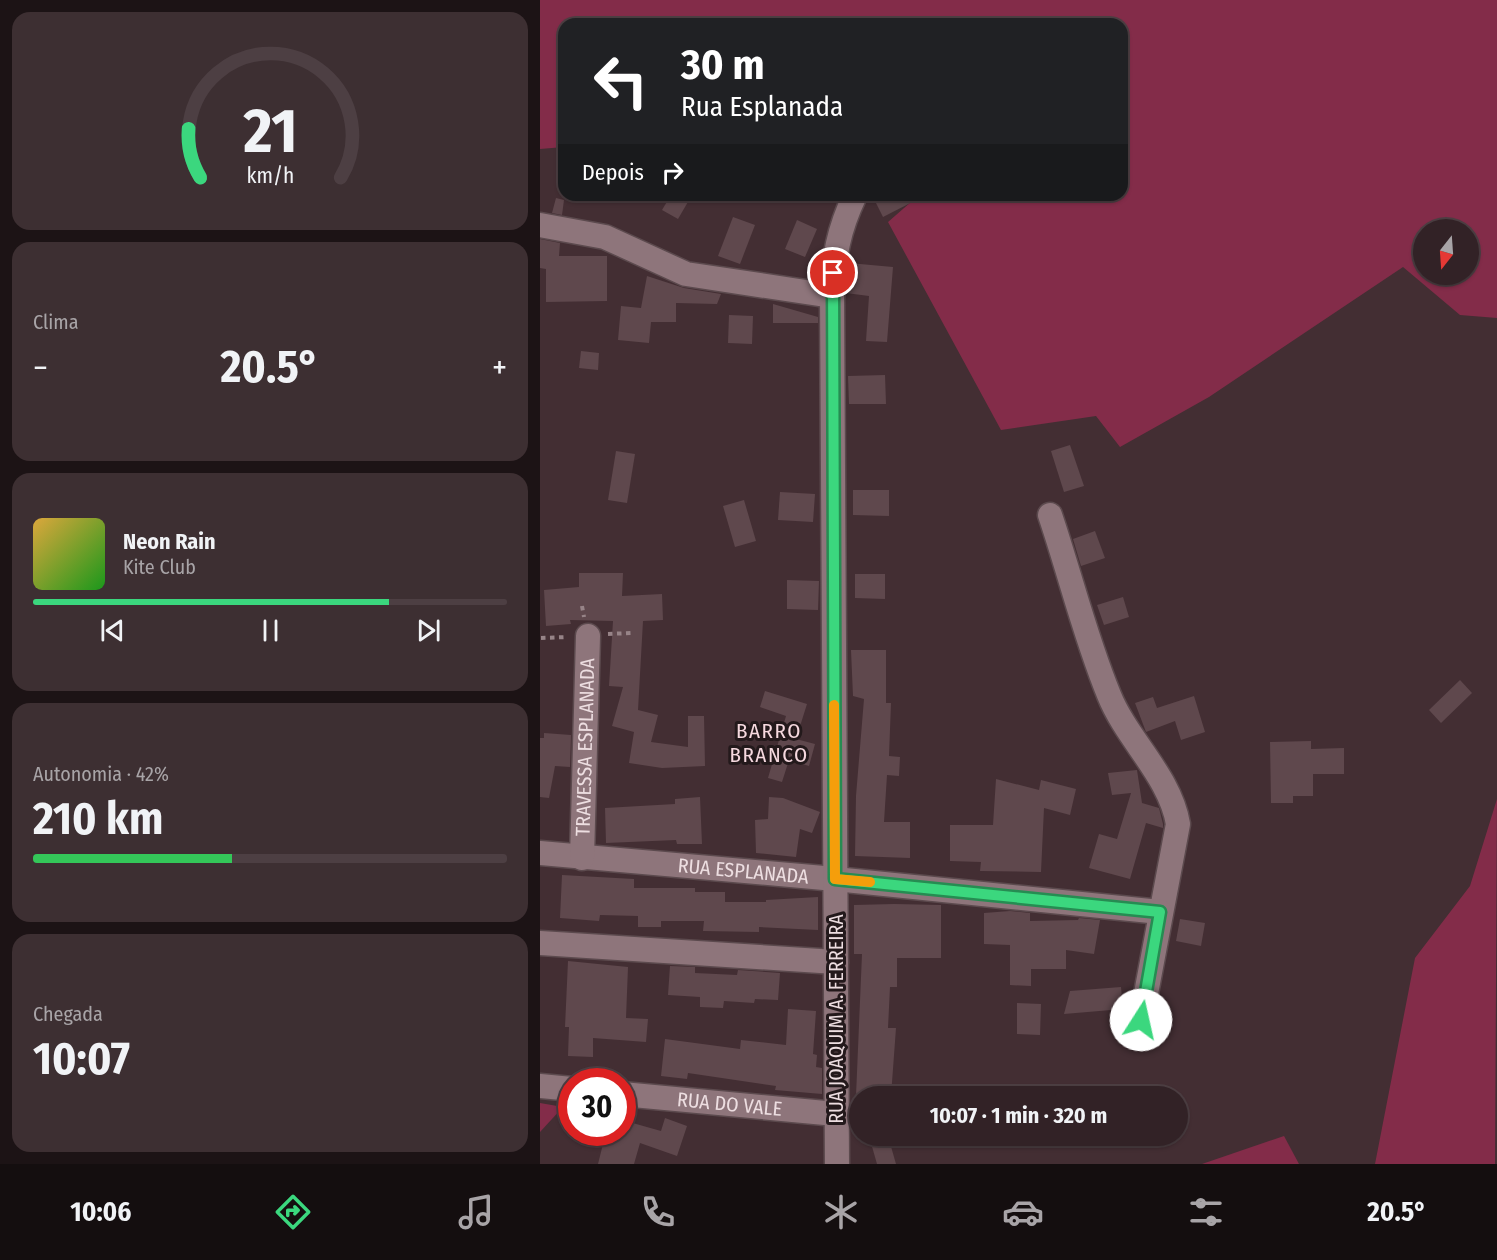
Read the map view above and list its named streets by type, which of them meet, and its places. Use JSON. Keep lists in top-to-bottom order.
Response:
{
  "streets": {
    "street": [
      "TRAVESSA ESPLANADA",
      "RUA ESPLANADA",
      "RUA JOAQUIM A. FERREIRA",
      "RUA DO VALE"
    ]
  },
  "crossings": [
    ["TRAVESSA ESPLANADA", "RUA ESPLANADA"],
    ["RUA ESPLANADA", "RUA JOAQUIM A. FERREIRA"],
    ["RUA JOAQUIM A. FERREIRA", "RUA DO VALE"]
  ],
  "districts": ["BARRO BRANCO"],
  "north": "bottom",
  "page": {
    "turn": ["30 m", "Rua Esplanada"],
    "then": "Depois",
    "tile": [
      "Clima",
      ["Autonomia · 42%", "210 km"],
      ["Chegada", "10:07"]
    ],
    "heat": ["−", "20.5°", "+"],
    "song": ["Neon Rain", "Kite Club"],
    "limit": "30",
    "trip": "10:07 · 1 min · 320 m",
    "tabs": ["10:06", "20.5°"],
    "gauge": ["21", "km/h"]
  }
}
